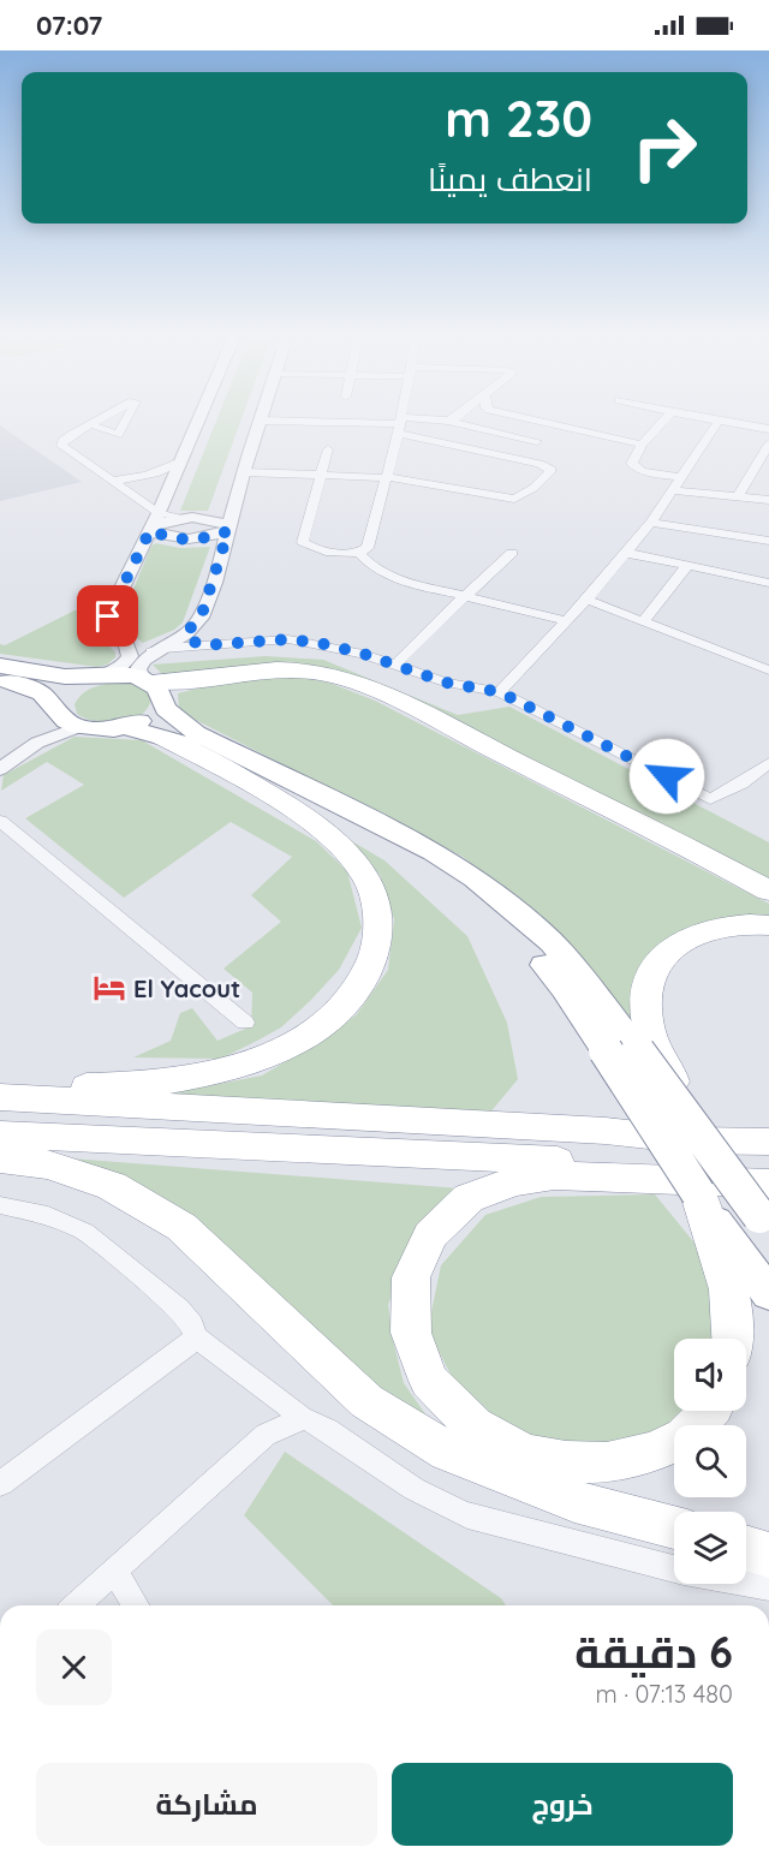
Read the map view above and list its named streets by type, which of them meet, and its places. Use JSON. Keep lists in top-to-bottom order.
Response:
{
  "places": {
    "hotel": ["El Yacout"]
  },
  "page": {
    "status": "07:07",
    "turn": ["230 m", "انعطف يمينًا"],
    "heading": ["6 دقيقة", "480 m · 07:13"],
    "buttons": ["خروج", "مشاركة"]
  }
}
